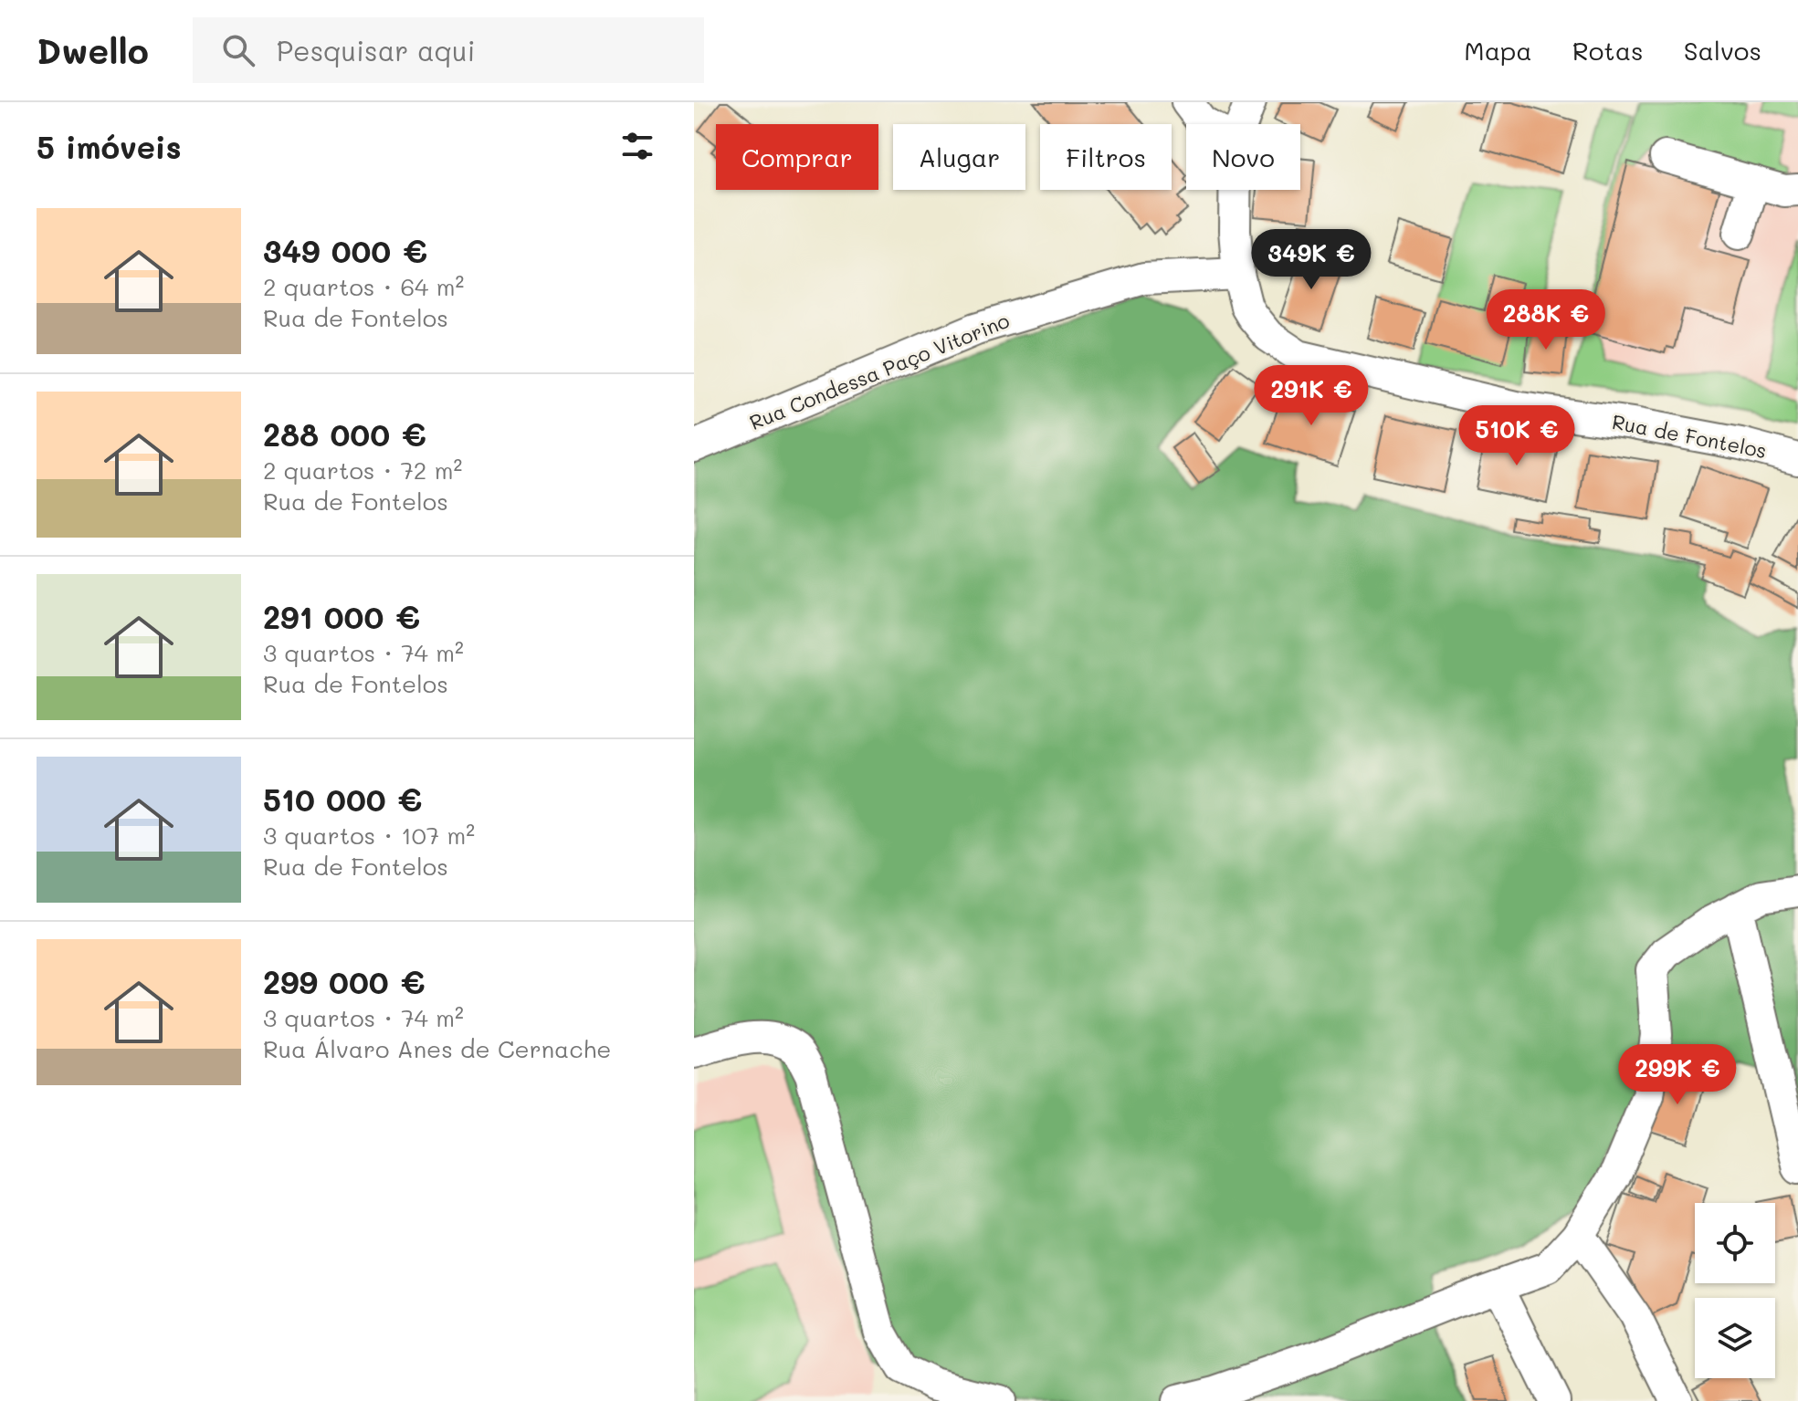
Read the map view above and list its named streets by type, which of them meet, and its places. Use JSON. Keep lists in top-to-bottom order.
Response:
{
  "streets": {
    "street": ["Rua Condessa Paço Vitorino", "Rua de Fontelos"]
  },
  "crossings": [
    ["Rua Condessa Paço Vitorino", "Rua de Fontelos"]
  ],
  "page": {
    "header": "Dwello",
    "search": "Pesquisar aqui",
    "nav": ["Mapa", "Rotas", "Salvos"],
    "heading": "5 imóveis",
    "chip": [
      "Comprar",
      "Alugar",
      "Filtros",
      "Novo"
    ],
    "list": [
      {
        "name": "349 000 €",
        "note": "2 quartos · 64 m² · Rua de Fontelos"
      },
      {
        "name": "288 000 €",
        "note": "2 quartos · 72 m² · Rua de Fontelos"
      },
      {
        "name": "291 000 €",
        "note": "3 quartos · 74 m² · Rua de Fontelos"
      },
      {
        "name": "510 000 €",
        "note": "3 quartos · 107 m² · Rua de Fontelos"
      },
      {
        "name": "299 000 €",
        "note": "3 quartos · 74 m² · Rua Álvaro Anes de Cernache"
      }
    ],
    "price": [
      "349K €",
      "288K €",
      "291K €",
      "510K €",
      "299K €"
    ]
  }
}
